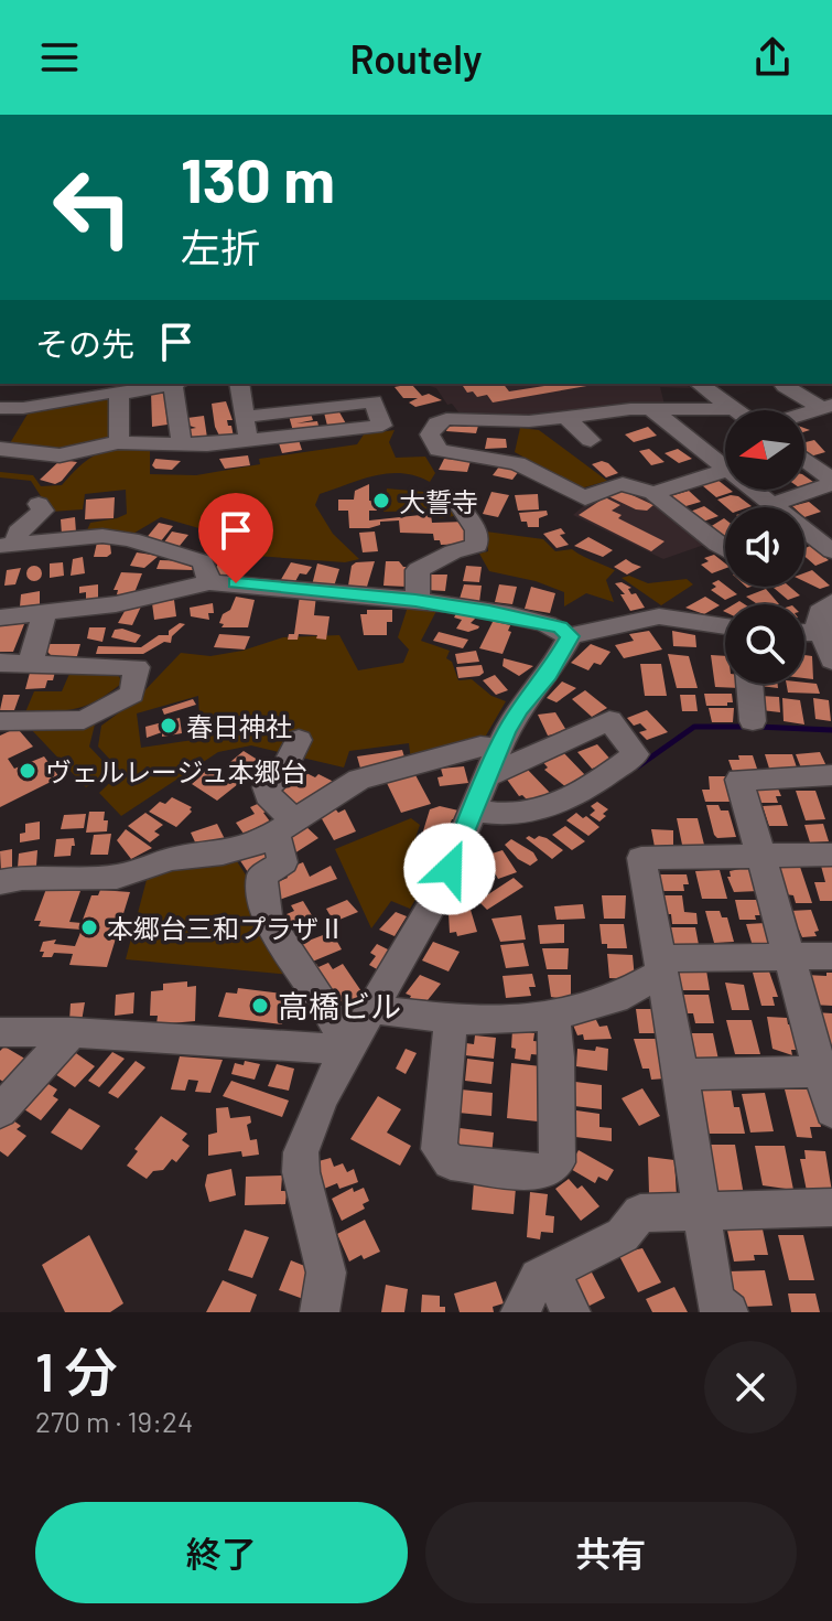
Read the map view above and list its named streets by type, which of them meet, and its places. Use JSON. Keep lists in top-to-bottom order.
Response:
{
  "places": [
    "大誓寺",
    "春日神社",
    "ヴェルレージュ本郷台",
    "本郷台三和プラザⅡ",
    "高橋ビル"
  ],
  "north": "left",
  "page": {
    "header": "Routely",
    "turn": ["130 m", "左折"],
    "then": "その先",
    "heading": ["1 分", "270 m · 19:24"],
    "buttons": ["終了", "共有"]
  }
}
